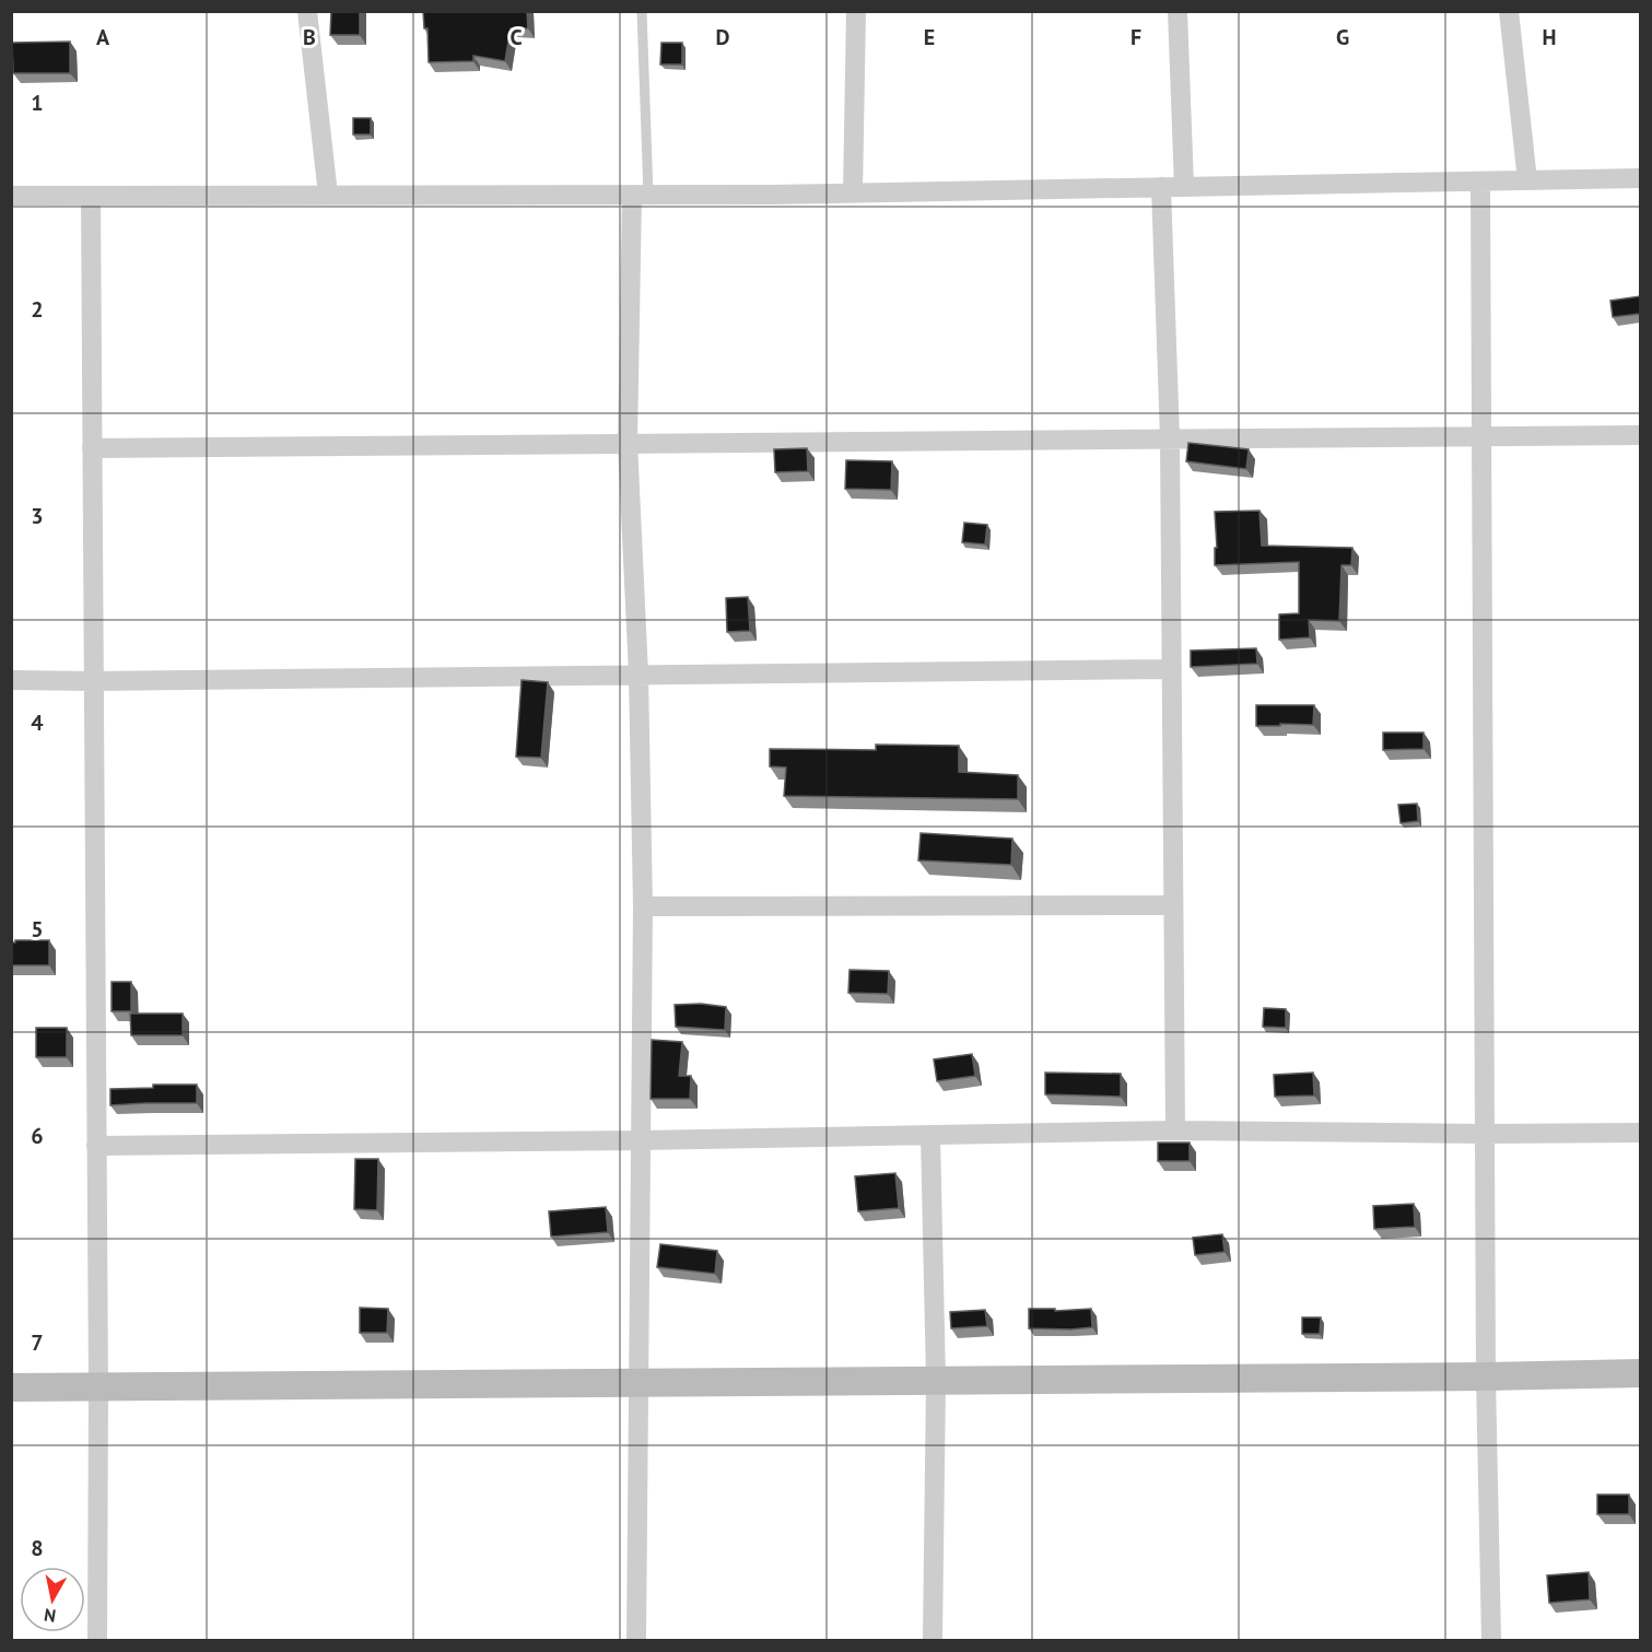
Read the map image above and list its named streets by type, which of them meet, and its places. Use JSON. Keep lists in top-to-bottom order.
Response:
{
  "north": "bottom",
  "grid": {
    "columns": [
      "A",
      "B",
      "C",
      "D",
      "E",
      "F",
      "G",
      "H"
    ],
    "rows": [
      "1",
      "2",
      "3",
      "4",
      "5",
      "6",
      "7",
      "8"
    ]
  }
}
